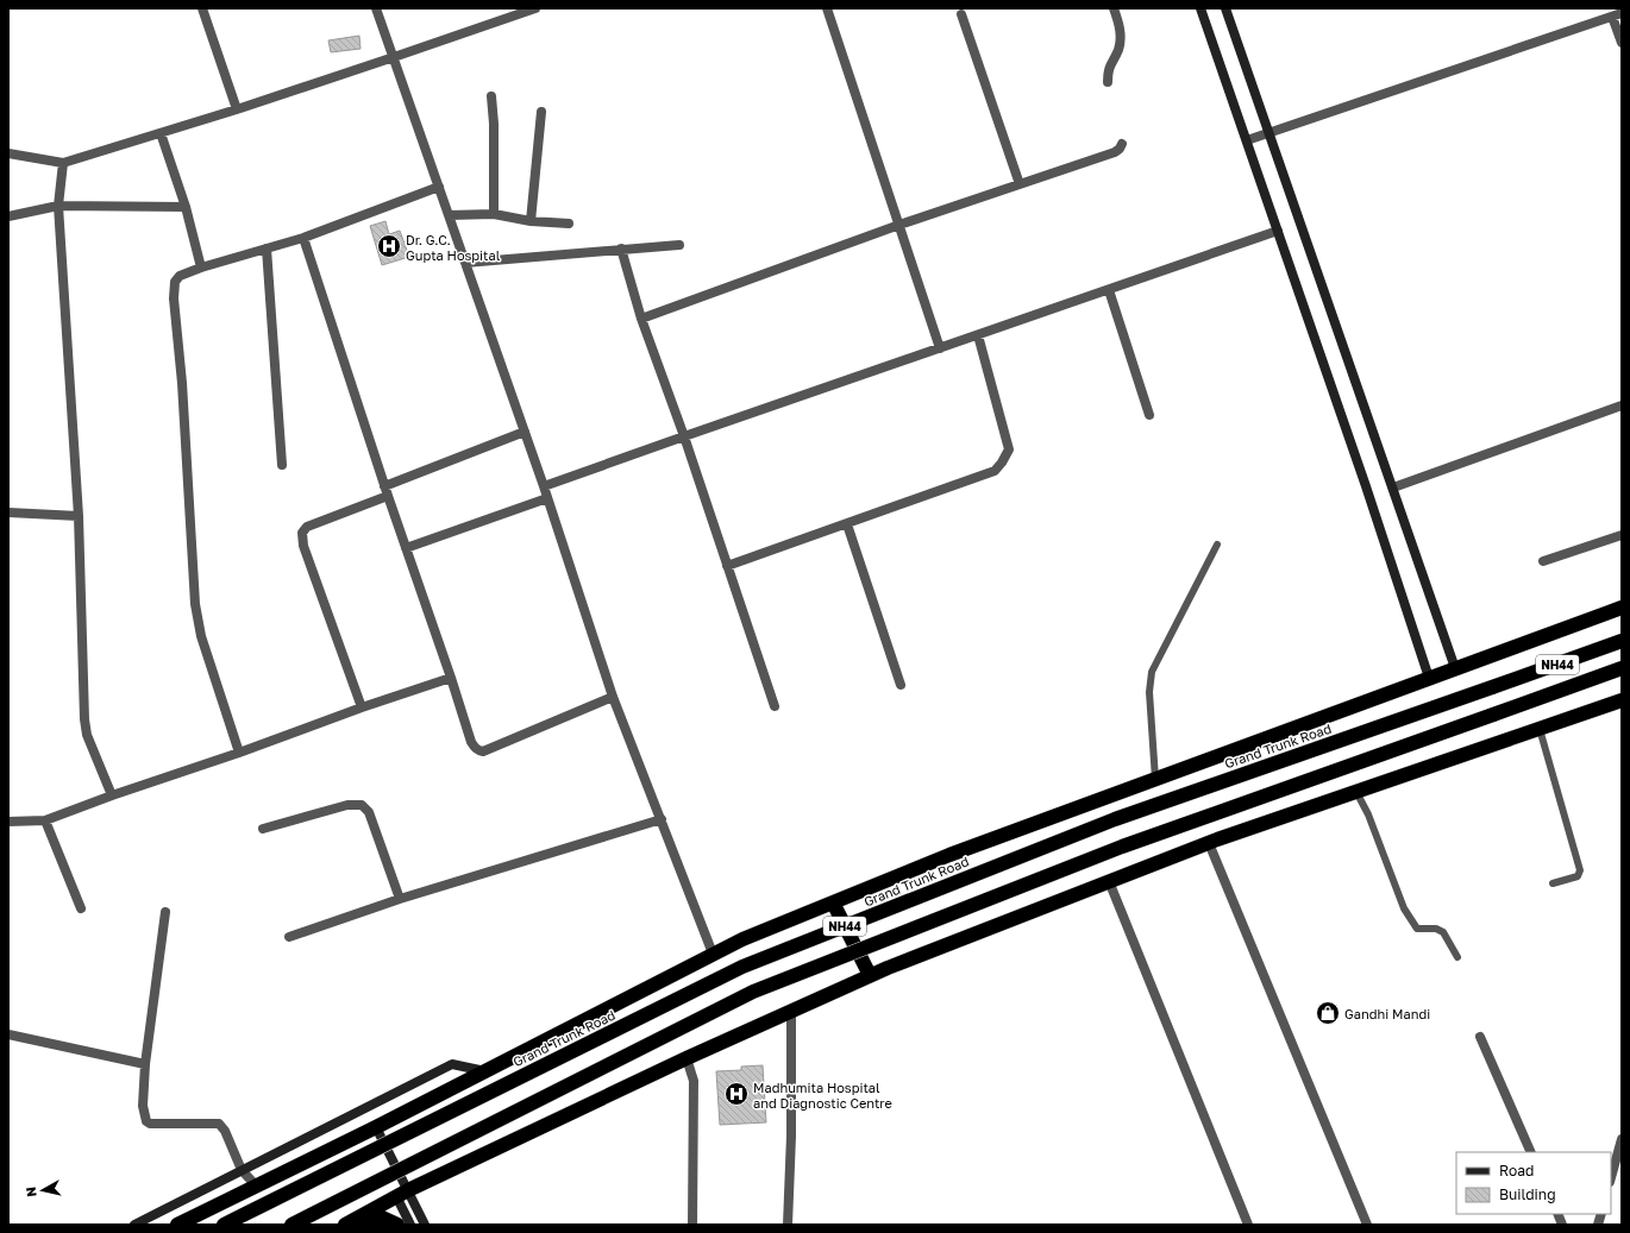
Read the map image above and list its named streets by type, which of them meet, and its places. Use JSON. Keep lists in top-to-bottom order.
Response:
{
  "streets": {
    "highway": ["NH44", "Grand Trunk Road"]
  },
  "places": {
    "hospital": ["Dr. G.C. Gupta Hospital", "Madhumita Hospital and Diagnostic Centre"],
    "shop": ["Gandhi Mandi"]
  },
  "legend": ["Road", "Building"],
  "north": "left"
}
